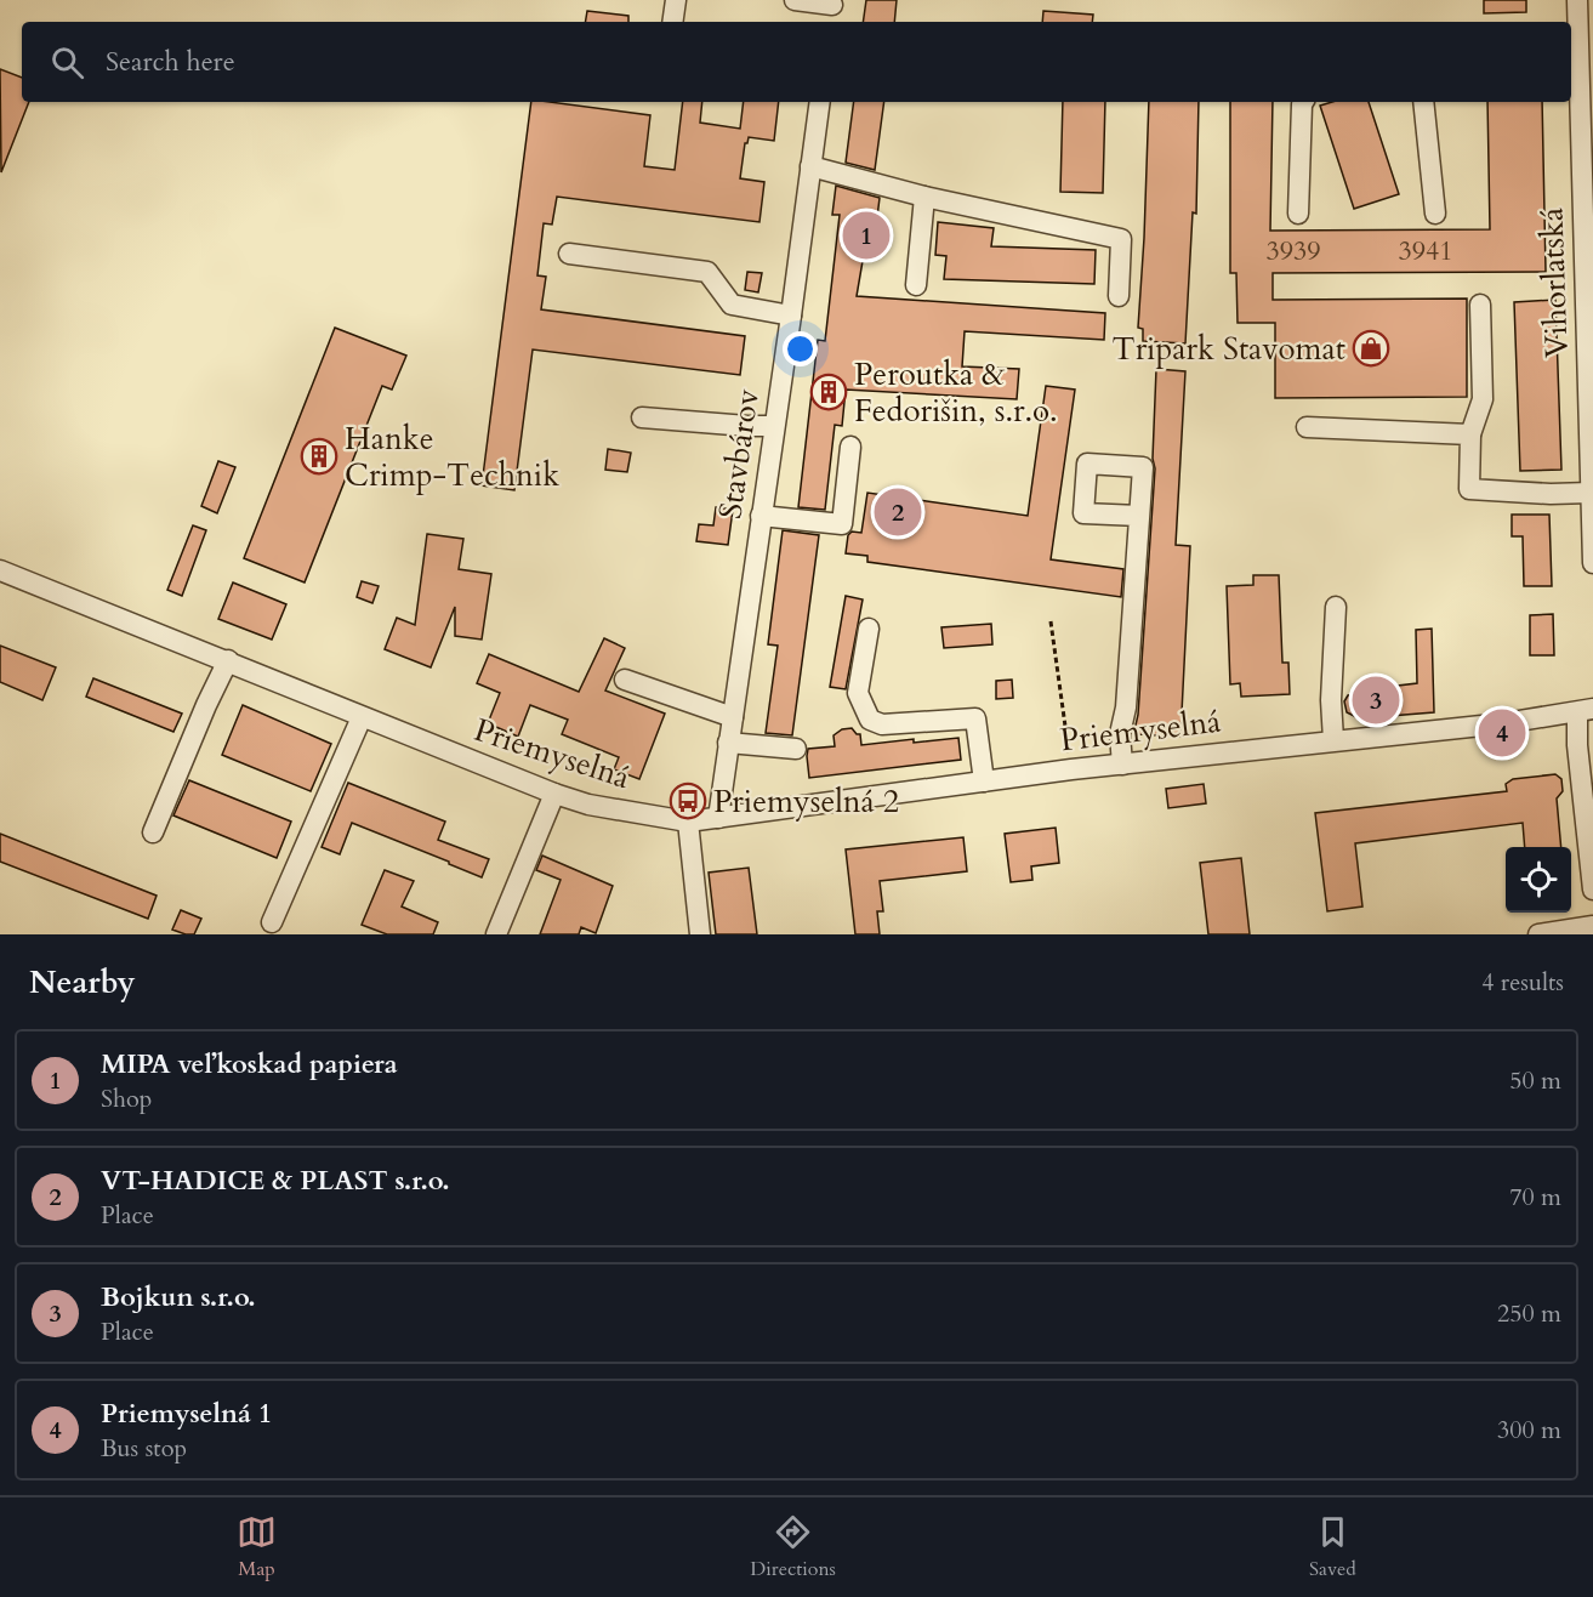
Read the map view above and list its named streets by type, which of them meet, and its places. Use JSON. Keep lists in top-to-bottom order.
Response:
{
  "streets": {
    "street": ["Vihorlatská", "Stavbárov", "Priemyselná"]
  },
  "crossings": [
    ["Stavbárov", "Priemyselná"]
  ],
  "places": {
    "shop": ["Tripark Stavomat"],
    "building": ["Peroutka & Fedorišin, s.r.o.", "Hanke Crimp-Technik"],
    "bus stop": ["Priemyselná 2"]
  },
  "house_numbers": ["3939", "3941"],
  "page": {
    "search": "Search here",
    "pins": [
      "1",
      "2",
      "3",
      "4"
    ],
    "heading": ["Nearby", "4 results"],
    "list": [
      {
        "mark": "1",
        "name": "MIPA veľkoskad papiera",
        "note": "Shop",
        "value": "50 m"
      },
      {
        "mark": "2",
        "name": "VT-HADICE & PLAST s.r.o.",
        "note": "Place",
        "value": "70 m"
      },
      {
        "mark": "3",
        "name": "Bojkun s.r.o.",
        "note": "Place",
        "value": "250 m"
      },
      {
        "mark": "4",
        "name": "Priemyselná 1",
        "note": "Bus stop",
        "value": "300 m"
      }
    ],
    "nav": ["Map", "Directions", "Saved"]
  }
}
